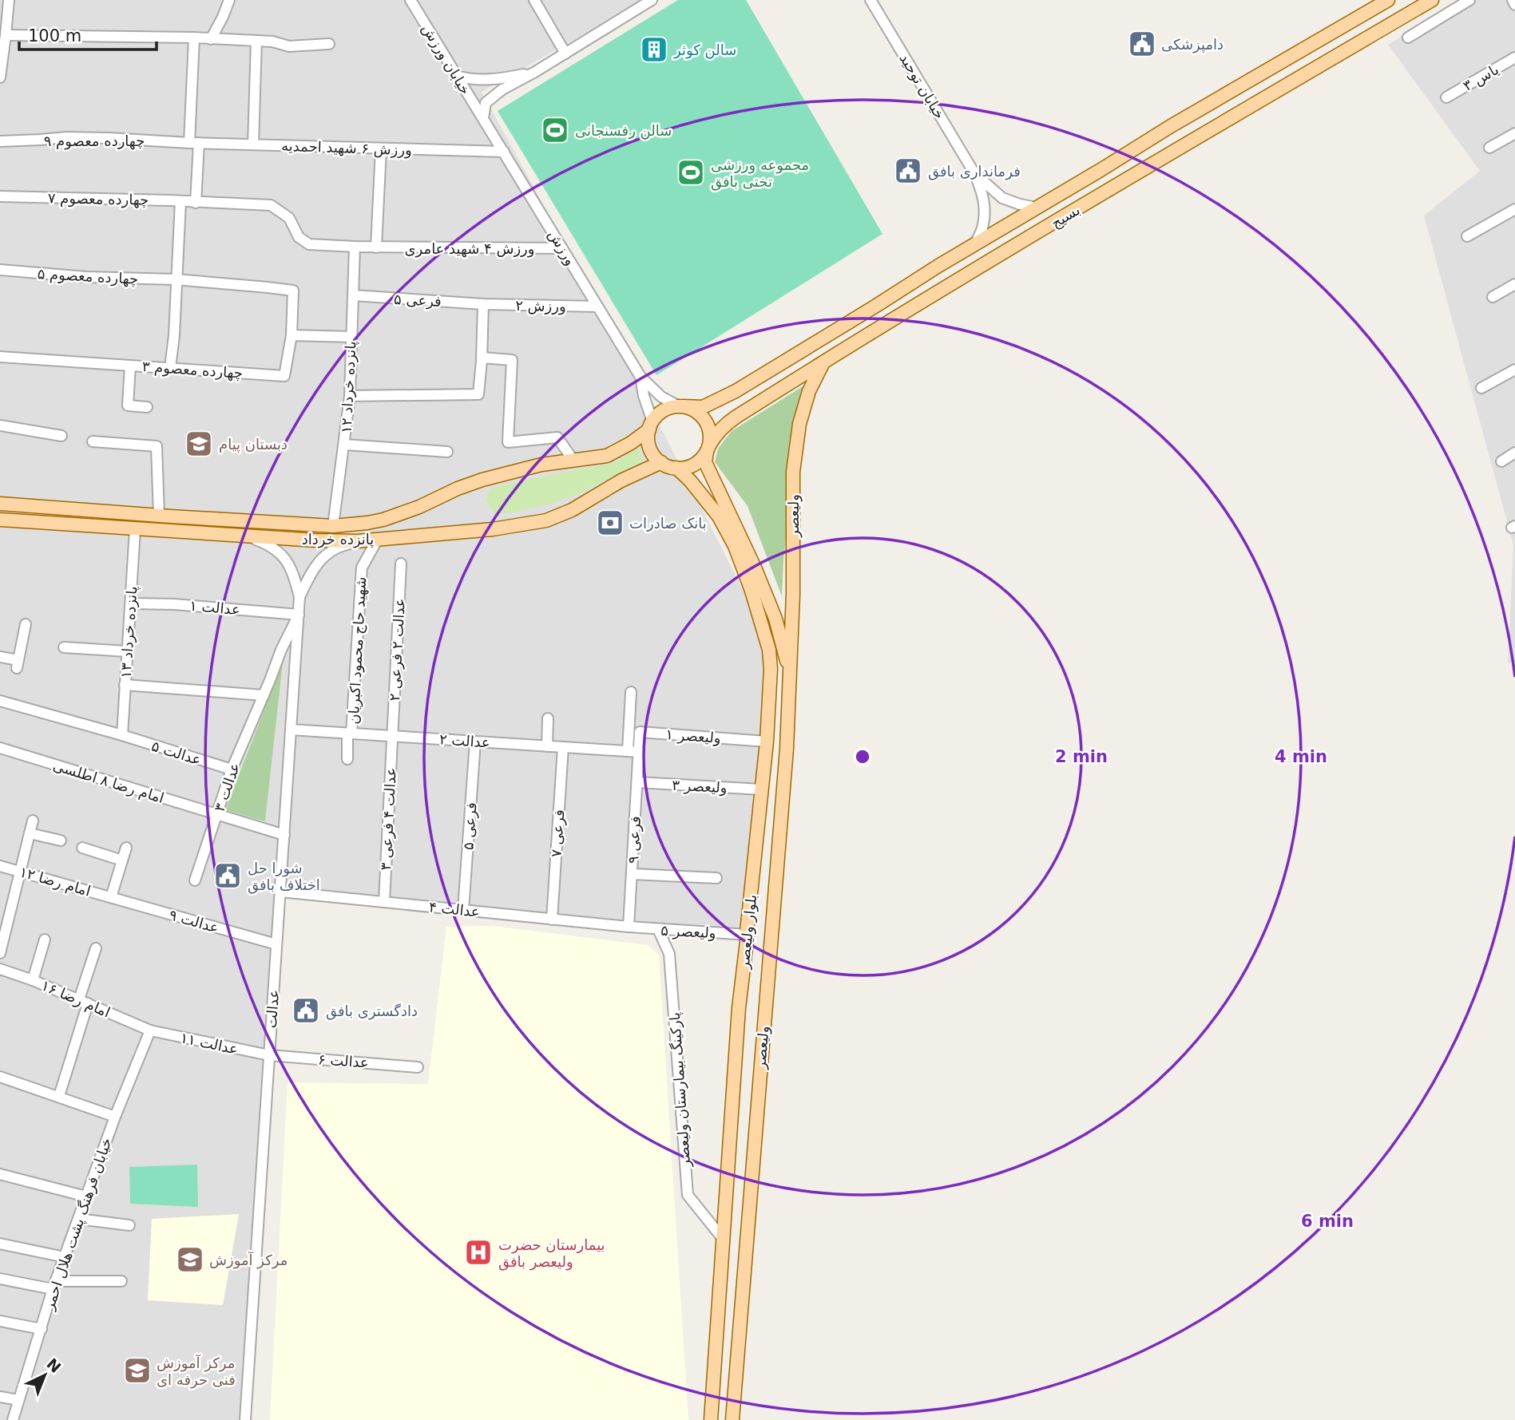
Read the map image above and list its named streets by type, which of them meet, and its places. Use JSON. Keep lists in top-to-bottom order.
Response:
{
  "streets": {
    "main road": [
      "بسیج",
      "ولیعصر",
      "پانزده خرداد",
      "بلوار ولیعصر"
    ],
    "street": [
      "خیابان ورزش",
      "یاس ۳",
      "خیابان توحید",
      "چهارده معصوم ۹",
      "ورزش ۶ شهید احمدیه",
      "چهارده معصوم ۷",
      "ورزش",
      "ورزش ۴ شهید عامری",
      "چهارده معصوم ۵",
      "فرعی ۵",
      "ورزش ۲",
      "چهارده معصوم ۳",
      "پانزده خرداد ۱۲",
      "عدالت ۱",
      "پانزده خرداد ۱۳",
      "عدالت ۲ فرعی ۲",
      "شهید حاج محمود اکبریان",
      "ولیعصر ۱",
      "عدالت ۲",
      "عدالت ۵",
      "امام رضا ۸ اطلسی",
      "ولیعصر ۳",
      "عدالت ۳",
      "عدالت ۴ فرعی ۳",
      "فرعی ۷",
      "فرعی ۹",
      "امام رضا ۱۲",
      "عدالت ۴",
      "عدالت ۹",
      "ولیعصر ۵",
      "امام رضا ۱۶",
      "عدالت",
      "عدالت ۱۱",
      "عدالت ۶",
      "پارکینگ بیمارستان ولیعصر",
      "خیابان فرهنگ پشت هلال احمر"
    ]
  },
  "crossings": [
    ["خیابان ورزش", "ورزش"],
    ["چهارده معصوم ۹", "ورزش ۶ شهید احمدیه"],
    ["ورزش ۶ شهید احمدیه", "ورزش"],
    ["چهارده معصوم ۷", "ورزش ۴ شهید عامری"],
    ["چهارده معصوم ۷", "پانزده خرداد ۱۲"],
    ["بسیج", "ورزش"],
    ["بسیج", "ولیعصر"],
    ["بسیج", "پانزده خرداد"],
    ["بسیج", "بلوار ولیعصر"],
    ["ورزش", "ورزش ۴ شهید عامری"],
    ["ورزش", "ورزش ۲"],
    ["ورزش", "ولیعصر"],
    ["ورزش", "پانزده خرداد"],
    ["ورزش", "بلوار ولیعصر"],
    ["ورزش ۴ شهید عامری", "پانزده خرداد ۱۲"],
    ["چهارده معصوم ۵", "چهارده معصوم ۳"],
    ["فرعی ۵", "ورزش ۲"],
    ["فرعی ۵", "پانزده خرداد ۱۲"],
    ["فرعی ۵", "عدالت ۲"],
    ["فرعی ۵", "عدالت ۴"],
    ["پانزده خرداد ۱۲", "پانزده خرداد"],
    ["ولیعصر", "پانزده خرداد"],
    ["ولیعصر", "بلوار ولیعصر"],
    ["پانزده خرداد", "پانزده خرداد ۱۳"],
    ["پانزده خرداد", "شهید حاج محمود اکبریان"],
    ["پانزده خرداد", "بلوار ولیعصر"],
    ["پانزده خرداد", "عدالت"],
    ["عدالت ۱", "پانزده خرداد ۱۳"],
    ["عدالت ۱", "عدالت ۳"],
    ["عدالت ۱", "عدالت"],
    ["پانزده خرداد ۱۳", "عدالت ۵"],
    ["عدالت ۲ فرعی ۲", "عدالت ۲"],
    ["عدالت ۲ فرعی ۲", "عدالت ۴ فرعی ۳"],
    ["شهید حاج محمود اکبریان", "عدالت ۲"],
    ["شهید حاج محمود اکبریان", "عدالت"],
    ["ولیعصر ۱", "عدالت ۲"],
    ["ولیعصر ۱", "فرعی ۹"],
    ["ولیعصر ۱", "بلوار ولیعصر"],
    ["عدالت ۲", "عدالت ۴ فرعی ۳"],
    ["عدالت ۲", "فرعی ۷"],
    ["عدالت ۲", "فرعی ۹"],
    ["عدالت ۲", "عدالت"],
    ["عدالت ۵", "عدالت ۳"],
    ["امام رضا ۸ اطلسی", "عدالت ۳"],
    ["امام رضا ۸ اطلسی", "عدالت"],
    ["ولیعصر ۳", "فرعی ۹"],
    ["ولیعصر ۳", "بلوار ولیعصر"],
    ["عدالت ۳", "عدالت"],
    ["عدالت ۴ فرعی ۳", "عدالت ۴"],
    ["فرعی ۷", "عدالت ۴"],
    ["فرعی ۹", "عدالت ۴"],
    ["فرعی ۹", "ولیعصر ۵"],
    ["امام رضا ۱۲", "عدالت ۹"],
    ["عدالت ۴", "ولیعصر ۵"],
    ["عدالت ۴", "عدالت"],
    ["عدالت ۹", "عدالت"],
    ["ولیعصر ۵", "بلوار ولیعصر"],
    ["ولیعصر ۵", "پارکینگ بیمارستان ولیعصر"],
    ["بلوار ولیعصر", "پارکینگ بیمارستان ولیعصر"],
    ["امام رضا ۱۶", "عدالت ۱۱"],
    ["امام رضا ۱۶", "خیابان فرهنگ پشت هلال احمر"],
    ["عدالت", "عدالت ۱۱"],
    ["عدالت", "عدالت ۶"],
    ["عدالت ۱۱", "عدالت ۶"],
    ["عدالت ۱۱", "خیابان فرهنگ پشت هلال احمر"]
  ],
  "places": {
    "public building": [
      "دامپزشکی",
      "فرمانداری بافق",
      "شورا حل اختلاف بافق",
      "دادگستری بافق"
    ],
    "building": ["سالن کوثر"],
    "sports": ["سالن رفسنجانی", "مجموعه ورزشی تختی بافق"],
    "school or university": ["دبستان پیام", "مرکز آموزش", "مرکز آموزش فنی حرفه ای"],
    "bank": ["بانک صادرات"],
    "hospital": ["بیمارستان حضرت ولیعصر بافق"]
  },
  "scale_bar": "100 m",
  "north": "top right",
  "rings": ["2 min", "4 min", "6 min"]
}
